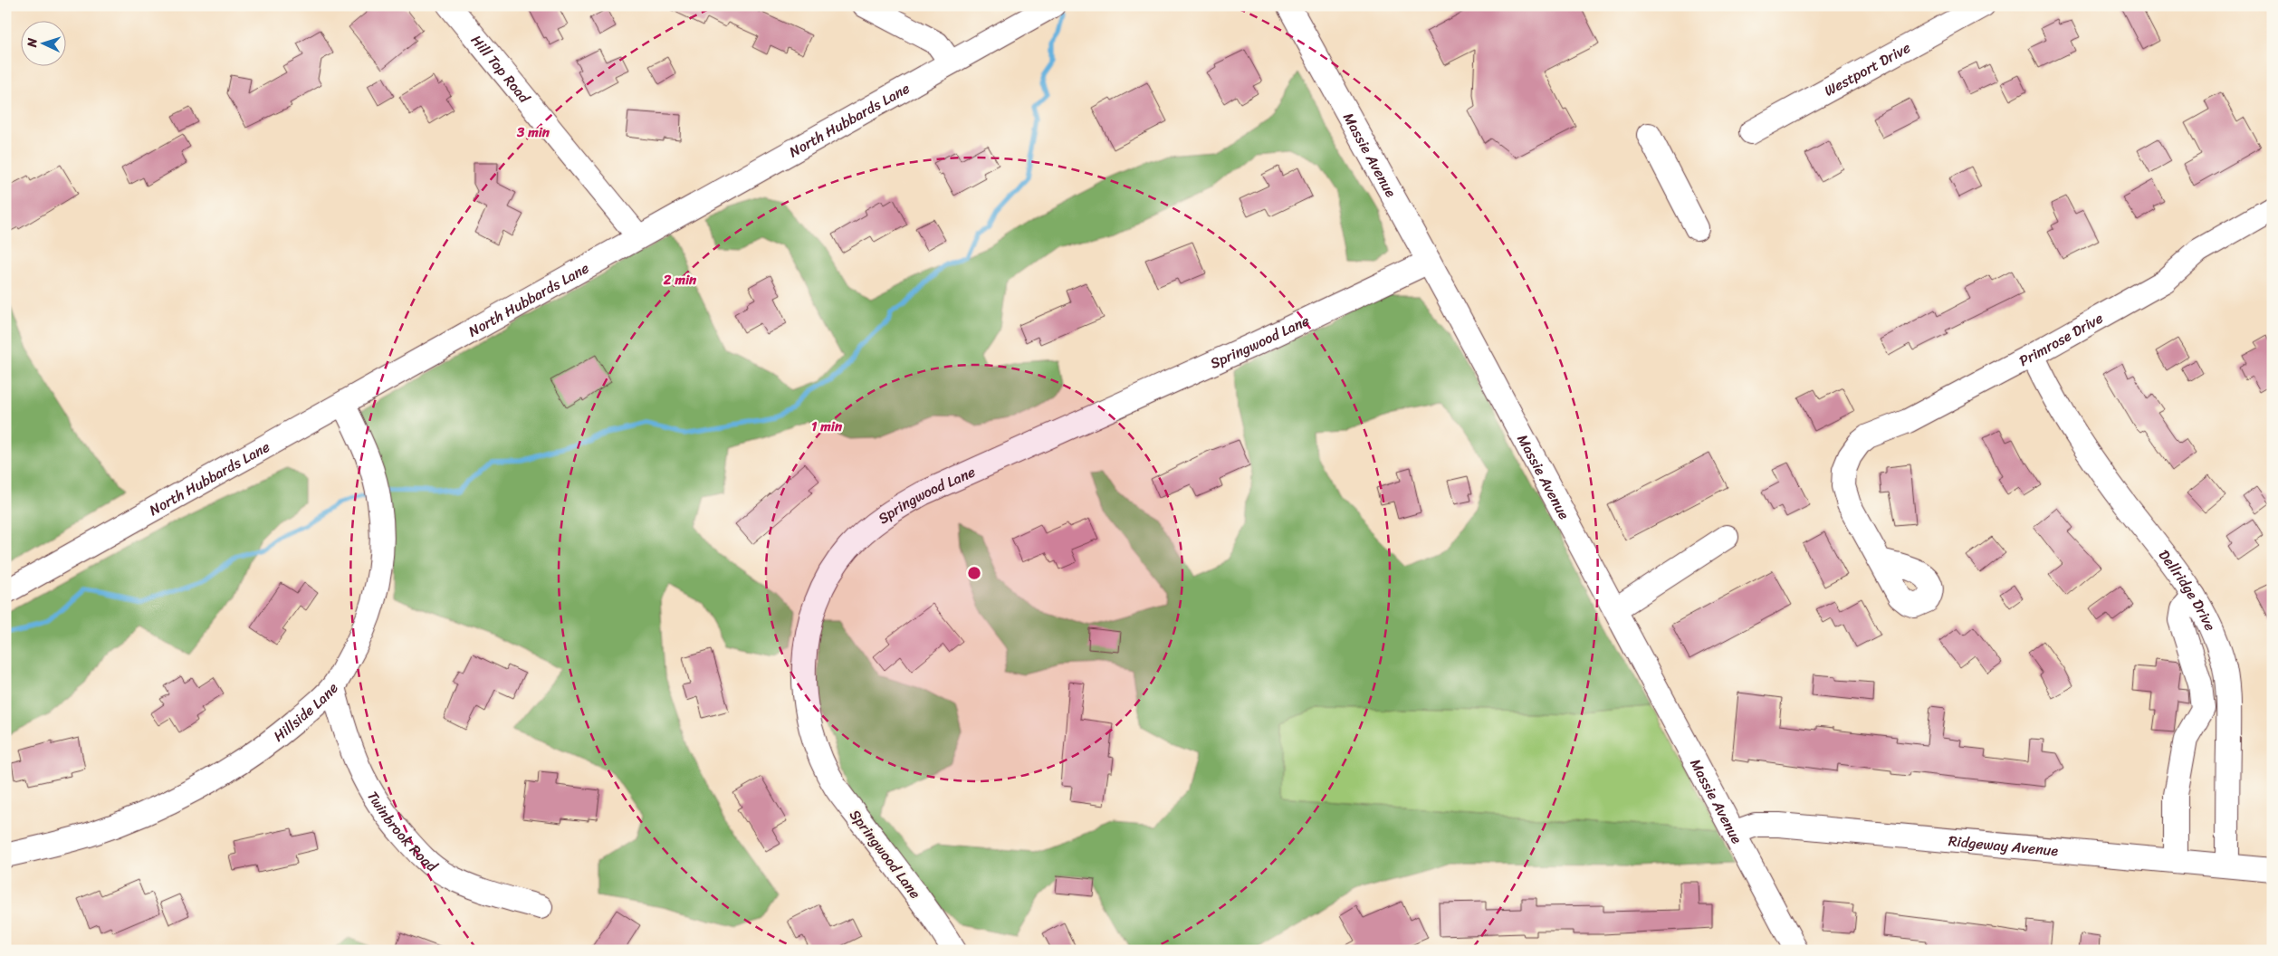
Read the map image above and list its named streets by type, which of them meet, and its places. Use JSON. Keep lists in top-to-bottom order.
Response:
{
  "streets": {
    "street": [
      "Hill Top Road",
      "Westport Drive",
      "North Hubbards Lane",
      "Massie Avenue",
      "Primrose Drive",
      "Springwood Lane",
      "Dellridge Drive",
      "Hillside Lane",
      "Twinbrook Road",
      "Ridgeway Avenue"
    ]
  },
  "crossings": [
    ["Hill Top Road", "North Hubbards Lane"],
    ["North Hubbards Lane", "Hillside Lane"],
    ["Massie Avenue", "Springwood Lane"],
    ["Massie Avenue", "Ridgeway Avenue"],
    ["Primrose Drive", "Dellridge Drive"],
    ["Dellridge Drive", "Ridgeway Avenue"],
    ["Hillside Lane", "Twinbrook Road"]
  ],
  "north": "left",
  "rings": ["3 min", "2 min", "1 min"]
}
